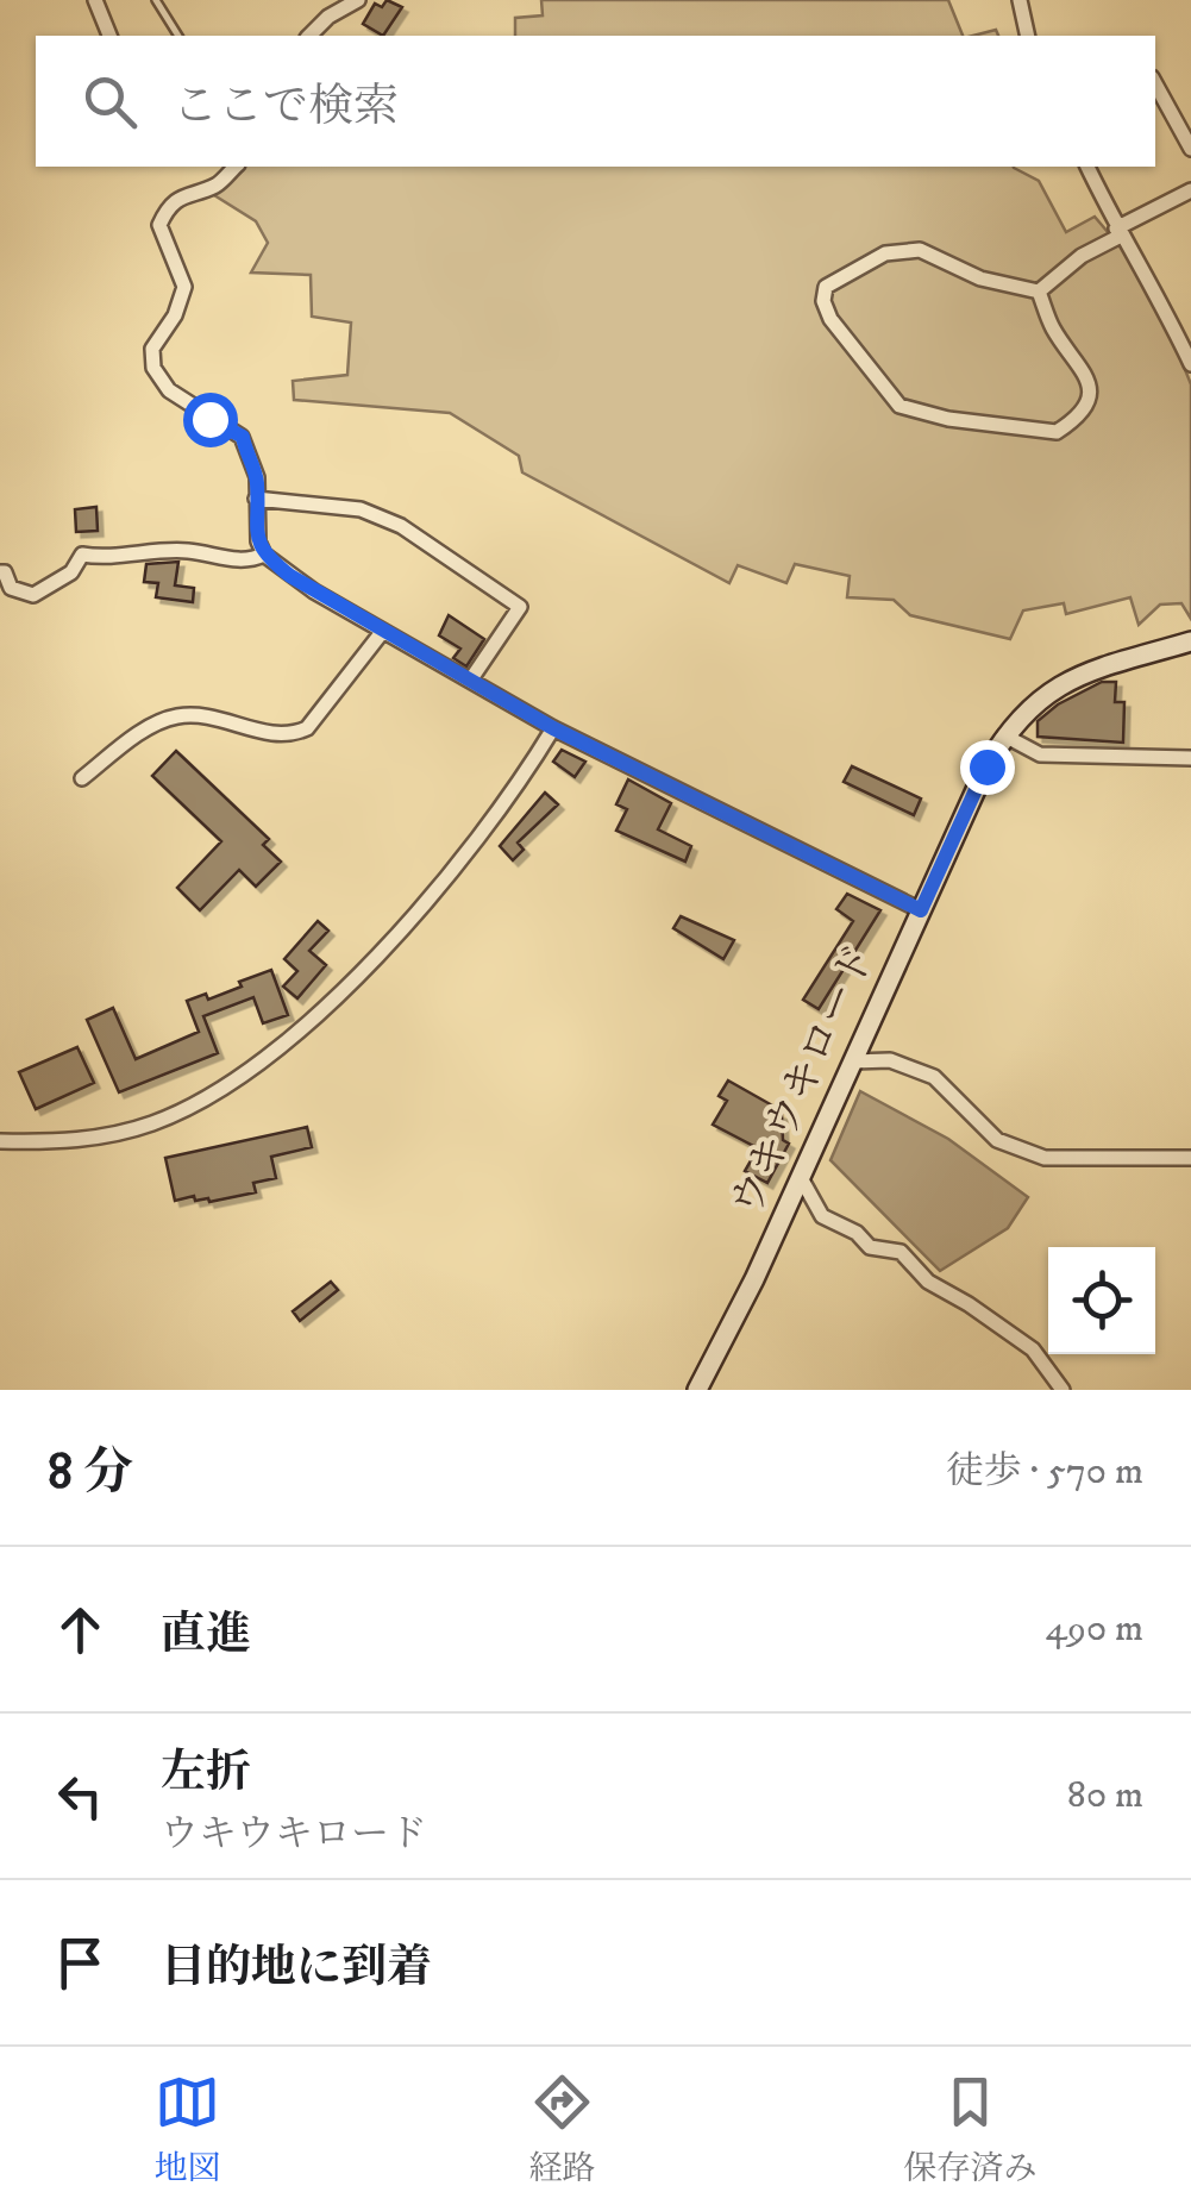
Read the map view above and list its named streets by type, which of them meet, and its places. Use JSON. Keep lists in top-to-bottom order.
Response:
{
  "streets": {
    "street": ["ウキウキロード"]
  },
  "page": {
    "search": "ここで検索",
    "heading": ["8 分", "徒歩 · 570 m"],
    "list": [
      ["直進", "490 m"],
      ["左折", "ウキウキロード", "80 m"],
      "目的地に到着"
    ],
    "nav": ["地図", "経路", "保存済み"]
  }
}
